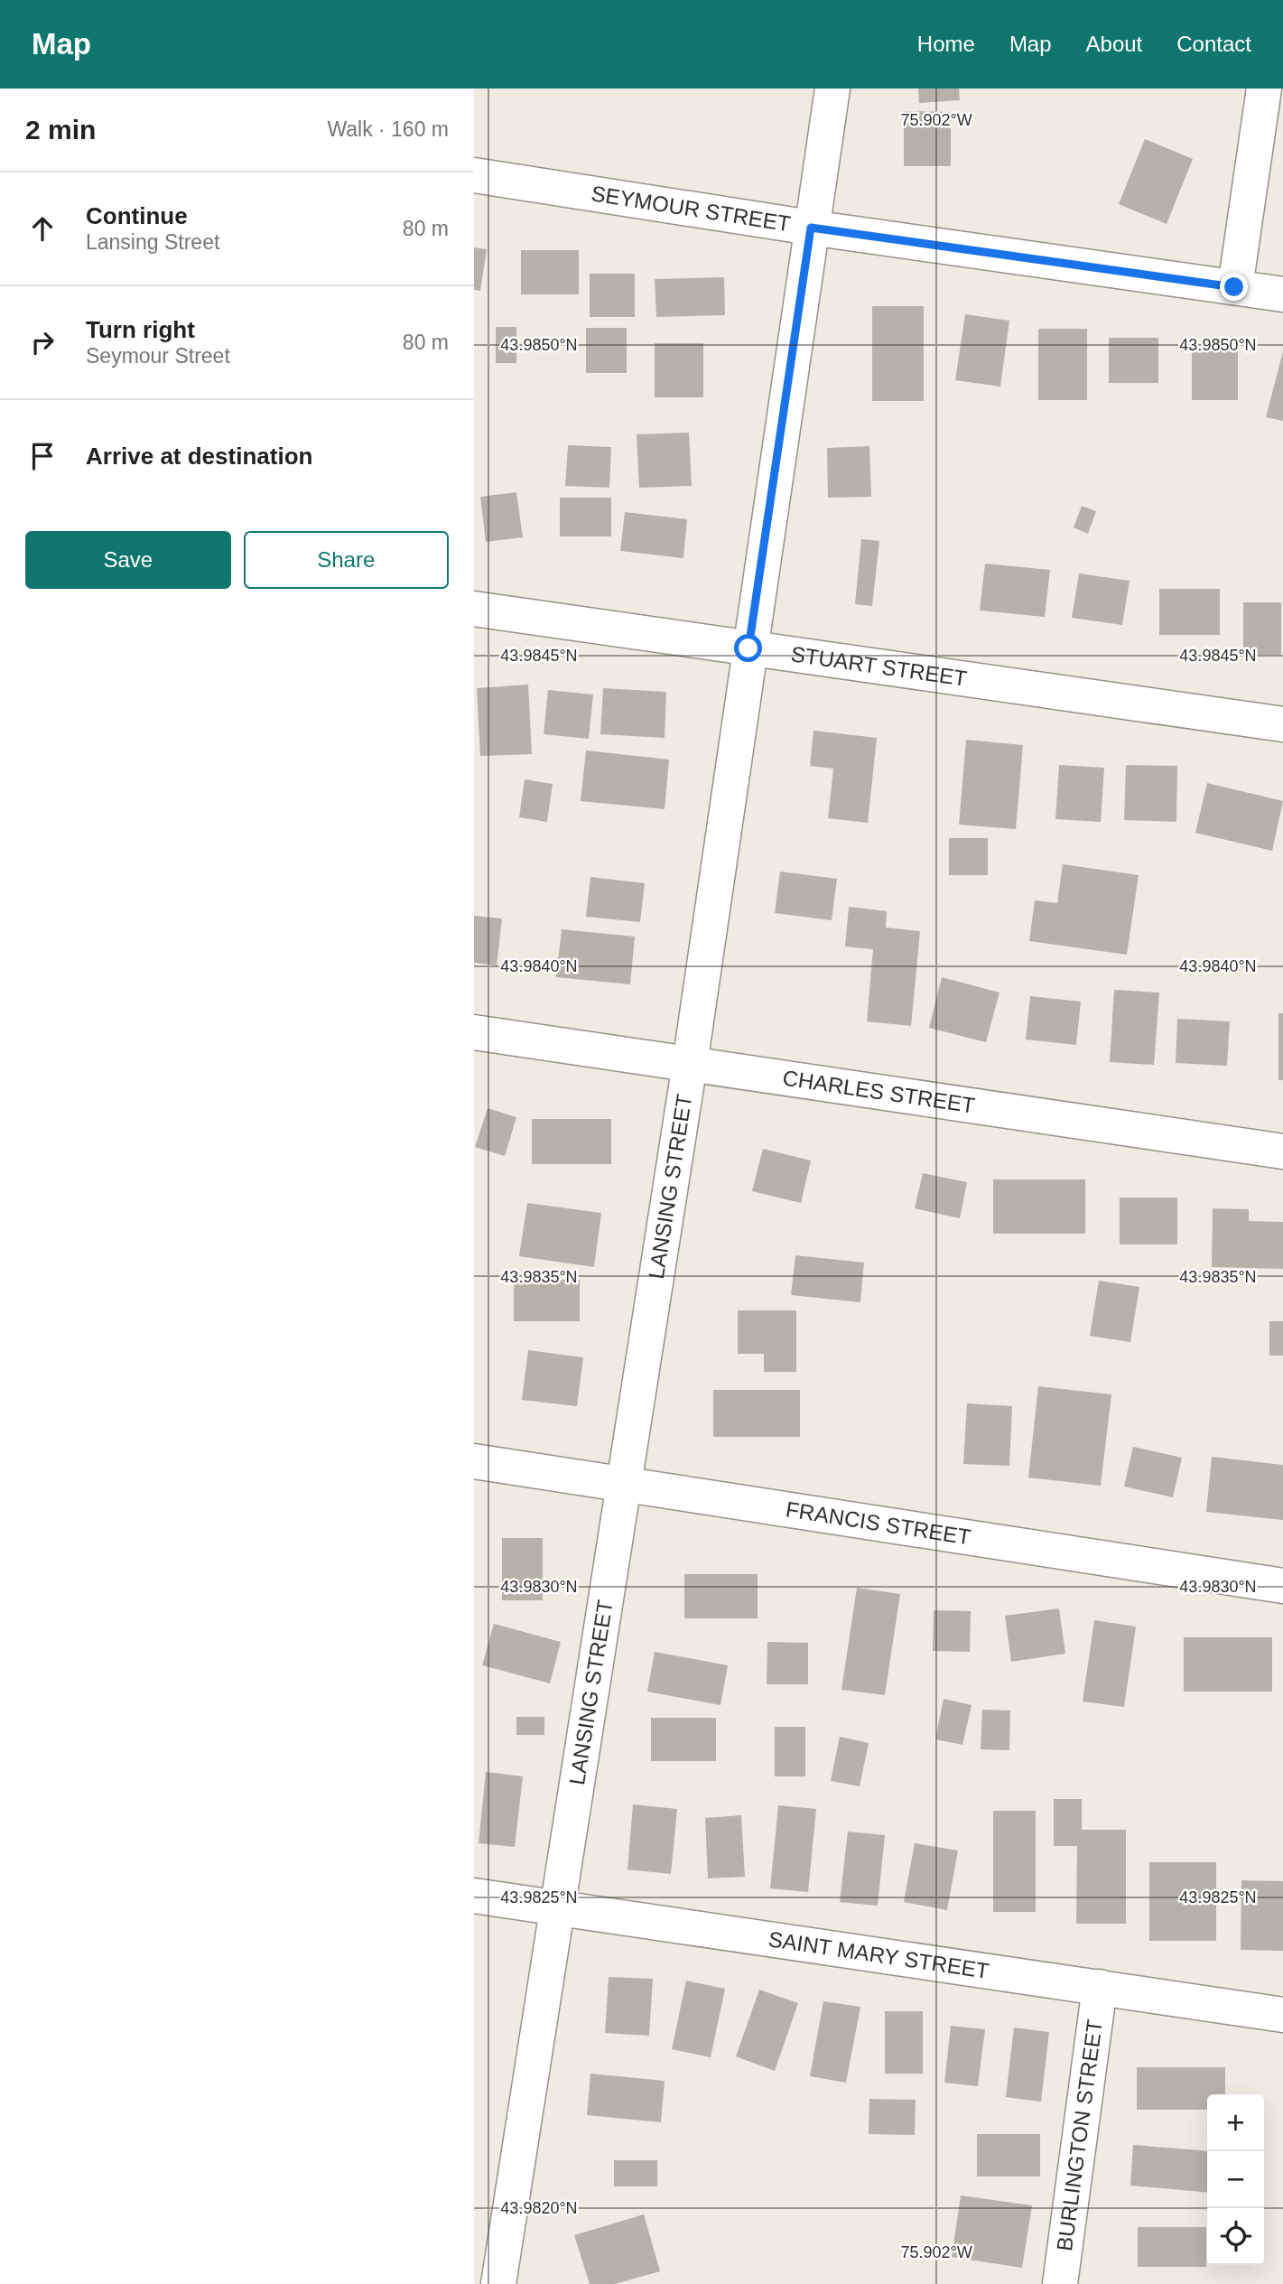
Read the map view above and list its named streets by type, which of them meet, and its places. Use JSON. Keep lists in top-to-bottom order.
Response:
{
  "streets": {
    "street": [
      "SEYMOUR STREET",
      "STUART STREET",
      "CHARLES STREET",
      "LANSING STREET",
      "FRANCIS STREET",
      "SAINT MARY STREET",
      "BURLINGTON STREET"
    ]
  },
  "crossings": [
    ["SEYMOUR STREET", "LANSING STREET"],
    ["STUART STREET", "LANSING STREET"],
    ["CHARLES STREET", "LANSING STREET"],
    ["LANSING STREET", "FRANCIS STREET"],
    ["LANSING STREET", "SAINT MARY STREET"],
    ["SAINT MARY STREET", "BURLINGTON STREET"]
  ],
  "page": {
    "header": "Map",
    "nav": [
      "Home",
      "Map",
      "About",
      "Contact"
    ],
    "heading": ["2 min", "Walk · 160 m"],
    "list": [
      ["Continue", "Lansing Street", "80 m"],
      ["Turn right", "Seymour Street", "80 m"],
      "Arrive at destination"
    ],
    "buttons": ["Save", "Share"],
    "map_buttons": ["+", "−"]
  },
  "coordinates": [
    "75.902°W",
    "43.9850°N",
    "43.9845°N",
    "43.9840°N",
    "43.9835°N",
    "43.9830°N",
    "43.9825°N",
    "43.9820°N"
  ]
}
